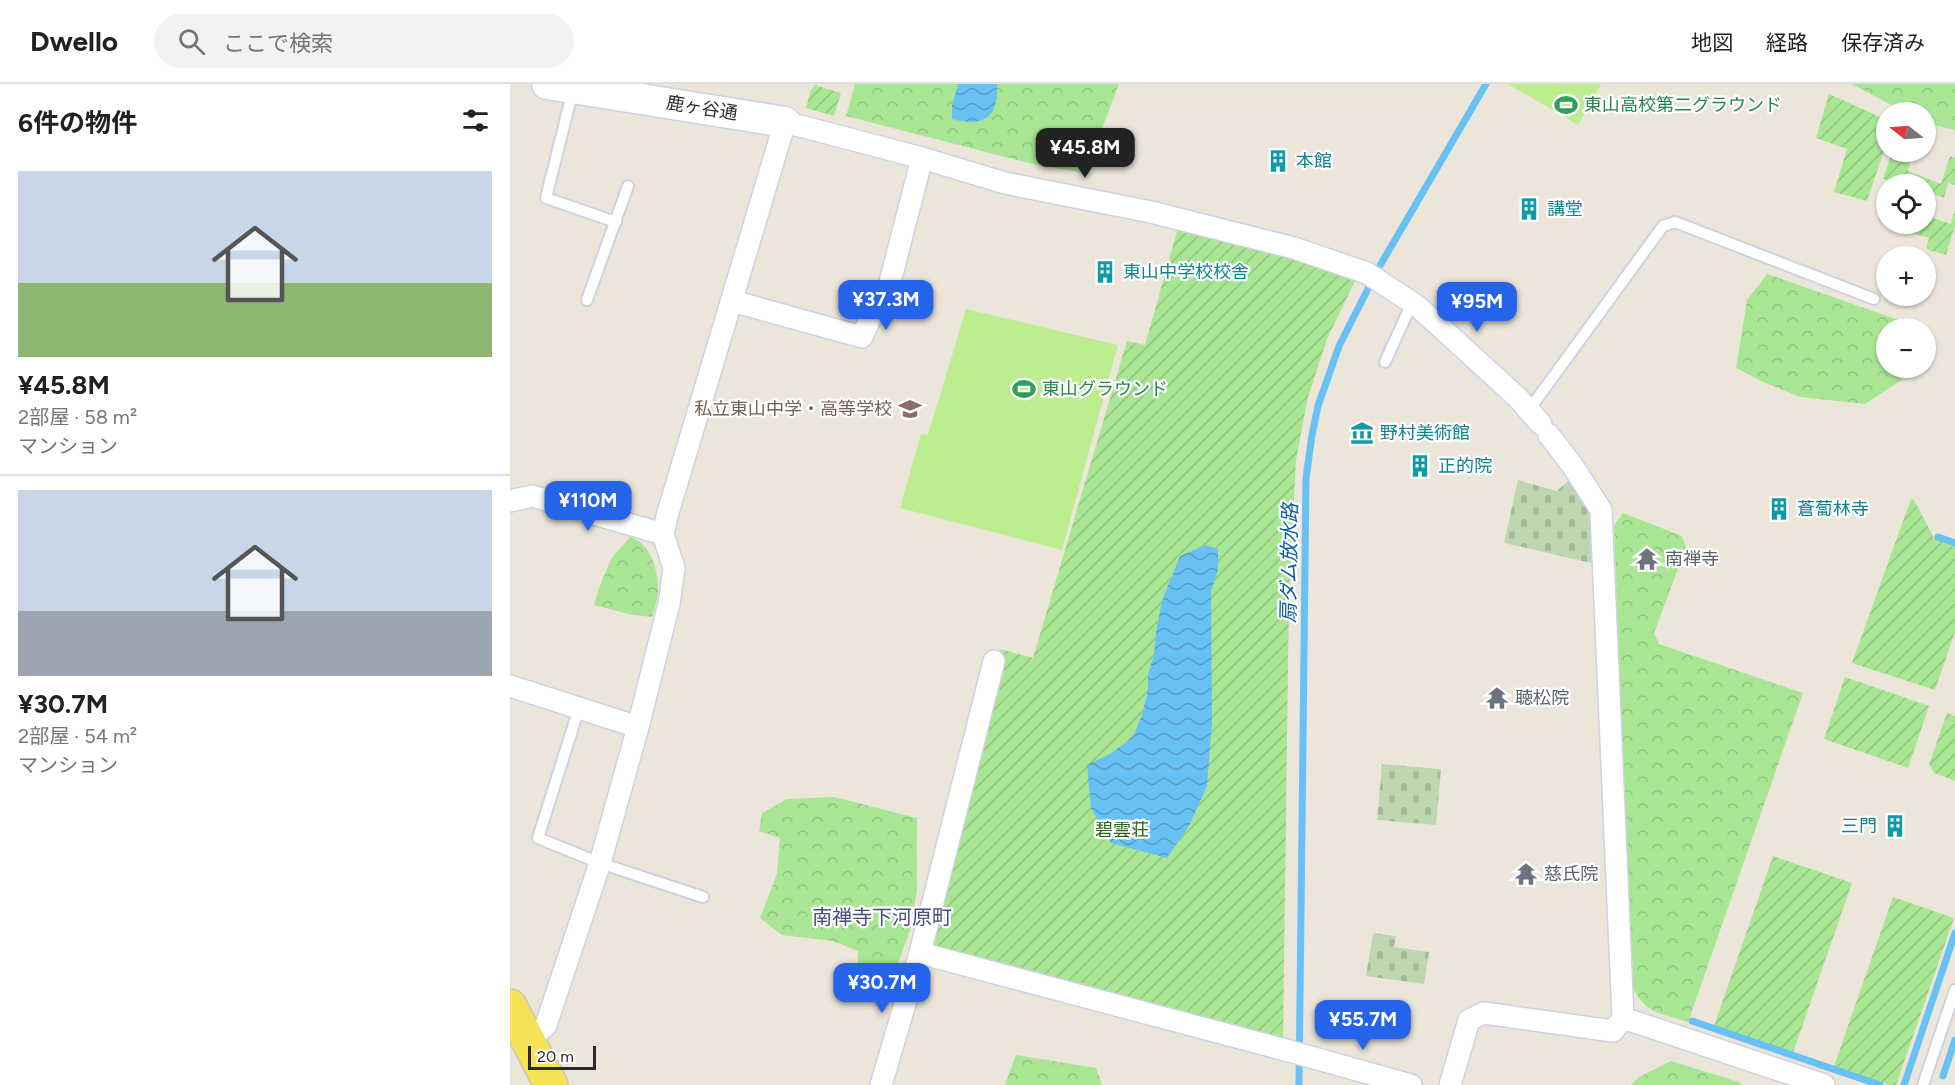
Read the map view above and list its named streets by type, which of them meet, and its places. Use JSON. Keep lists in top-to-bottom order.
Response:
{
  "streets": {
    "street": ["鹿ヶ谷通"]
  },
  "districts": ["南禅寺下河原町"],
  "water": ["扇ダム放水路"],
  "parks": ["碧雲荘"],
  "places": {
    "sports": ["東山高校第二グラウンド", "東山グラウンド"],
    "building": [
      "本館",
      "講堂",
      "東山中学校校舎",
      "正的院",
      "蒼蔔林寺",
      "三門"
    ],
    "school or university": ["私立東山中学・高等学校"],
    "museum": ["野村美術館"],
    "temple": ["南禅寺", "聴松院", "慈氏院"]
  },
  "scale_bar": "20 m",
  "north": "left",
  "page": {
    "header": "Dwello",
    "search": "ここで検索",
    "nav": ["地図", "経路", "保存済み"],
    "heading": "6件の物件",
    "map_buttons": ["+", "−"],
    "price": [
      "¥45.8M",
      "¥37.3M",
      "¥95M",
      "¥110M",
      "¥30.7M",
      "¥55.7M"
    ],
    "list": [
      {
        "name": "¥45.8M",
        "note": "2部屋 · 58 m² · マンション"
      },
      {
        "name": "¥30.7M",
        "note": "2部屋 · 54 m² · マンション"
      }
    ],
    "scale": "20 m"
  }
}
